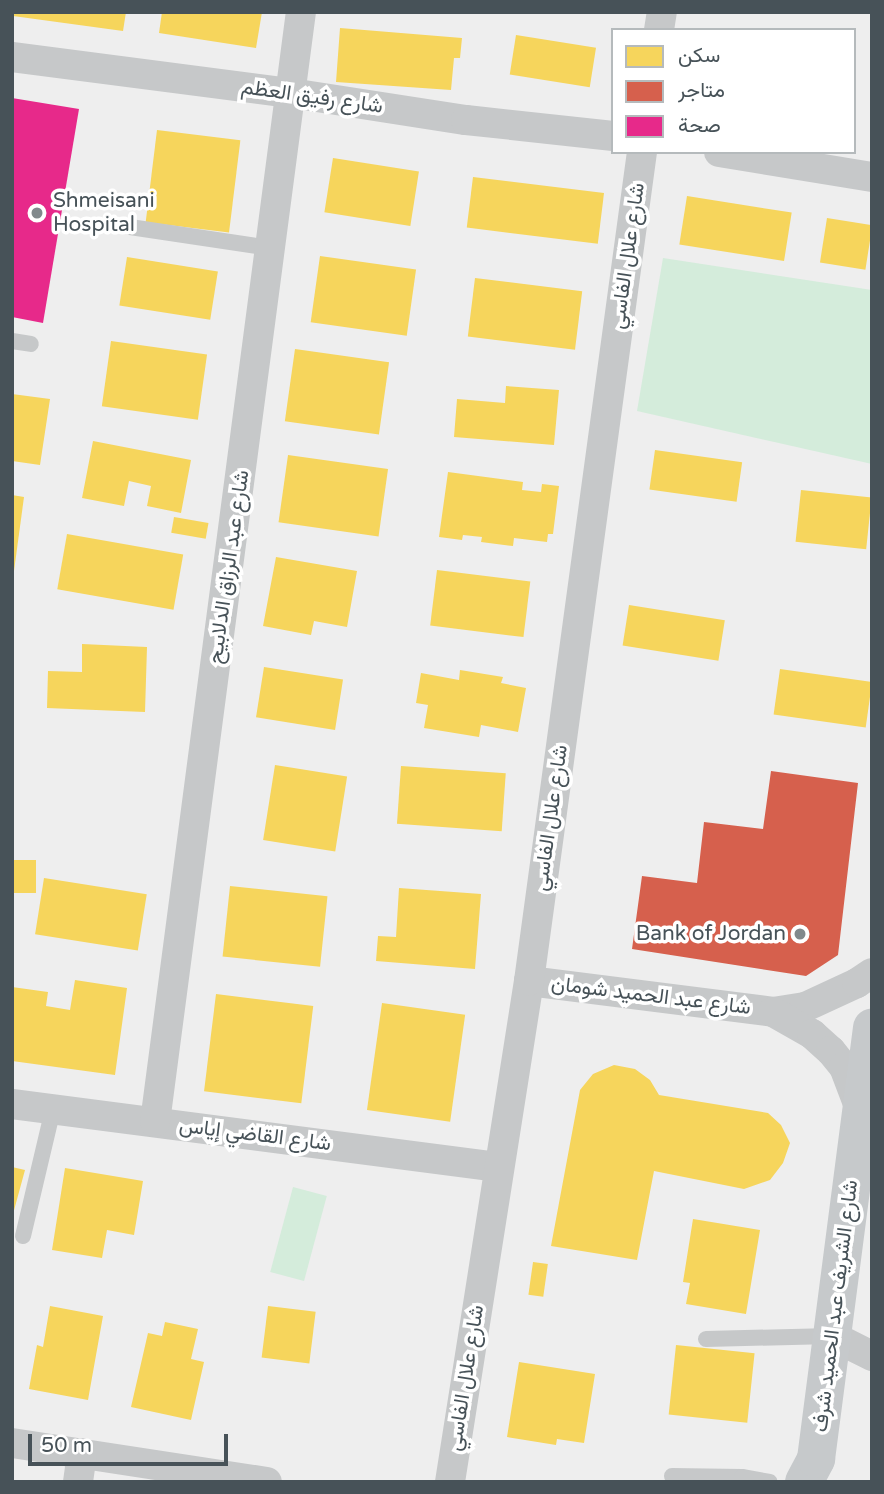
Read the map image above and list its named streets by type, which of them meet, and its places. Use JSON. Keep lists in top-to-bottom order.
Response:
{
  "streets": {
    "street": [
      "شارع رفيق العظم",
      "شارع علال الفاسي",
      "شارع عبد الرزاق الدلابيح",
      "شارع عبد الحميد شومان",
      "شارع القاضي إياس",
      "شارع الشريف عبد الحميد شرف"
    ]
  },
  "crossings": [
    ["شارع رفيق العظم", "شارع عبد الرزاق الدلابيح"],
    ["شارع علال الفاسي", "شارع عبد الحميد شومان"],
    ["شارع علال الفاسي", "شارع القاضي إياس"],
    ["شارع عبد الرزاق الدلابيح", "شارع القاضي إياس"],
    ["شارع عبد الحميد شومان", "شارع الشريف عبد الحميد شرف"]
  ],
  "places": ["Shmeisani Hospital", "Bank of Jordan"],
  "legend": ["سكن", "متاجر", "صحة"],
  "scale_bar": "50 m"
}
